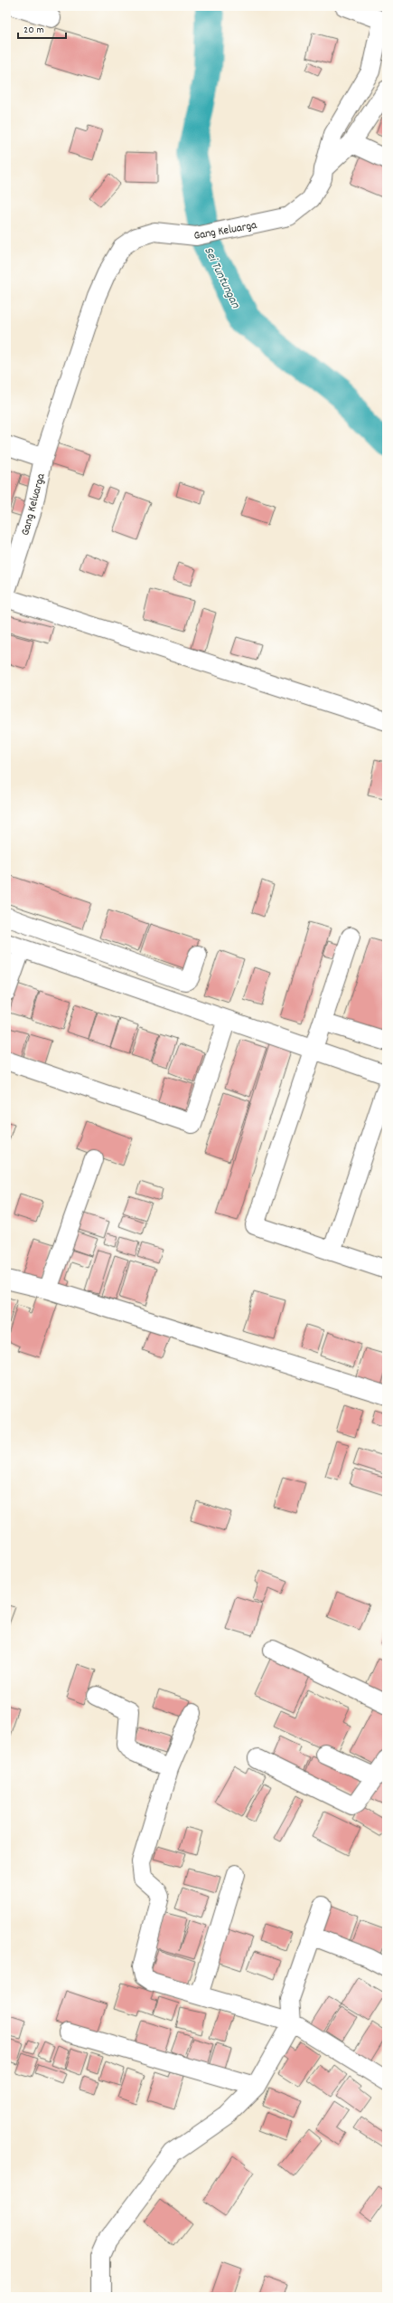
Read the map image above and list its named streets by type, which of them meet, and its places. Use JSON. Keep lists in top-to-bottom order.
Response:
{
  "streets": {
    "street": ["Gang Keluarga"]
  },
  "water": ["Sei Tuntungan"],
  "scale_bar": "20 m"
}
